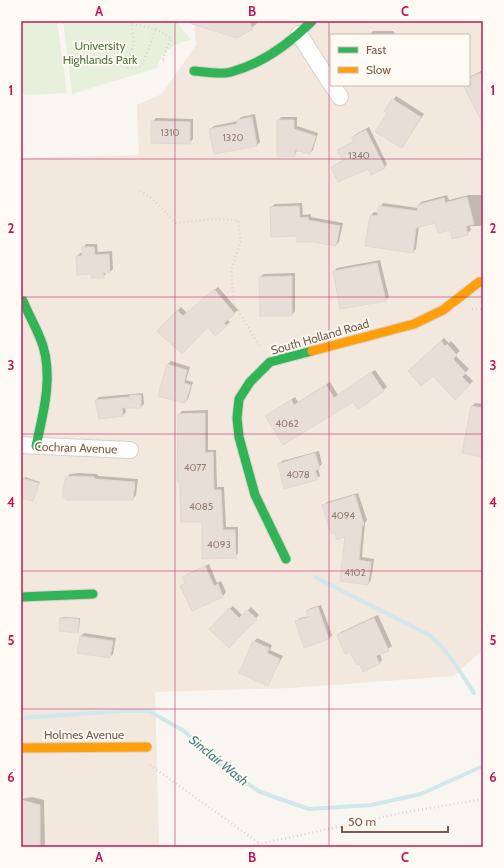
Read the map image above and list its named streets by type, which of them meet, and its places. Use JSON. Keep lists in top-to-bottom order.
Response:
{
  "streets": {
    "street": ["South Holland Road", "Cochran Avenue", "Holmes Avenue"]
  },
  "water": ["Sinclair Wash"],
  "parks": ["University Highlands Park"],
  "house_numbers": [
    "1310",
    "1320",
    "1340",
    "4062",
    "4077",
    "4078",
    "4085",
    "4094",
    "4093",
    "4102"
  ],
  "legend": ["Fast", "Slow"],
  "scale_bar": "50 m",
  "grid": {
    "columns": ["A", "B", "C"],
    "rows": [
      "1",
      "2",
      "3",
      "4",
      "5",
      "6"
    ]
  }
}
